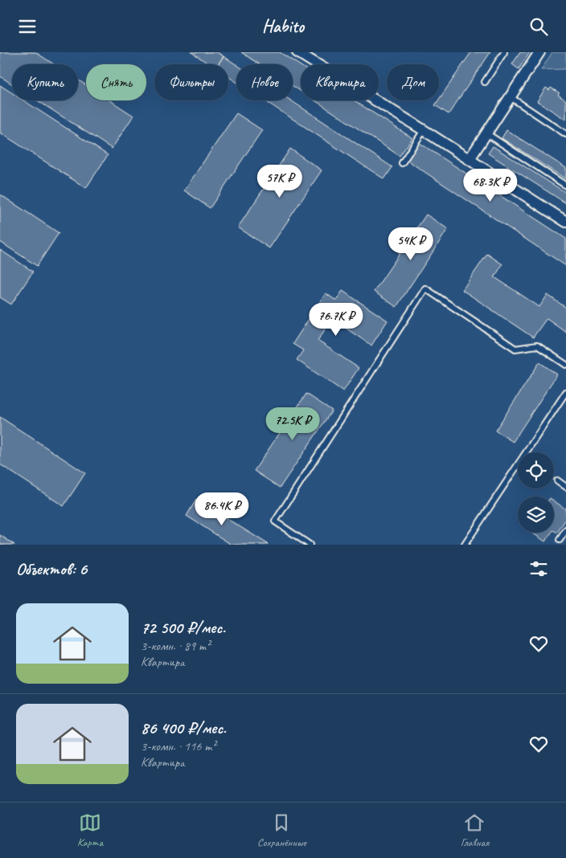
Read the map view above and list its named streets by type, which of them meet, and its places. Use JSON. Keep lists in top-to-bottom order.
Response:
{
  "page": {
    "header": "Habito",
    "chip": [
      "Купить",
      "Снять",
      "Фильтры",
      "Новое",
      "Квартира",
      "Дом"
    ],
    "price": [
      "57K ₽",
      "68.3K ₽",
      "54K ₽",
      "76.7K ₽",
      "72.5K ₽",
      "86.4K ₽"
    ],
    "heading": "Объектов: 6",
    "list": [
      {
        "name": "72 500 ₽/мес.",
        "note": "3-комн. · 89 m² · Квартира"
      },
      {
        "name": "86 400 ₽/мес.",
        "note": "3-комн. · 116 m² · Квартира"
      }
    ],
    "tabs": ["Карта", "Сохранённые", "Главная"]
  }
}
